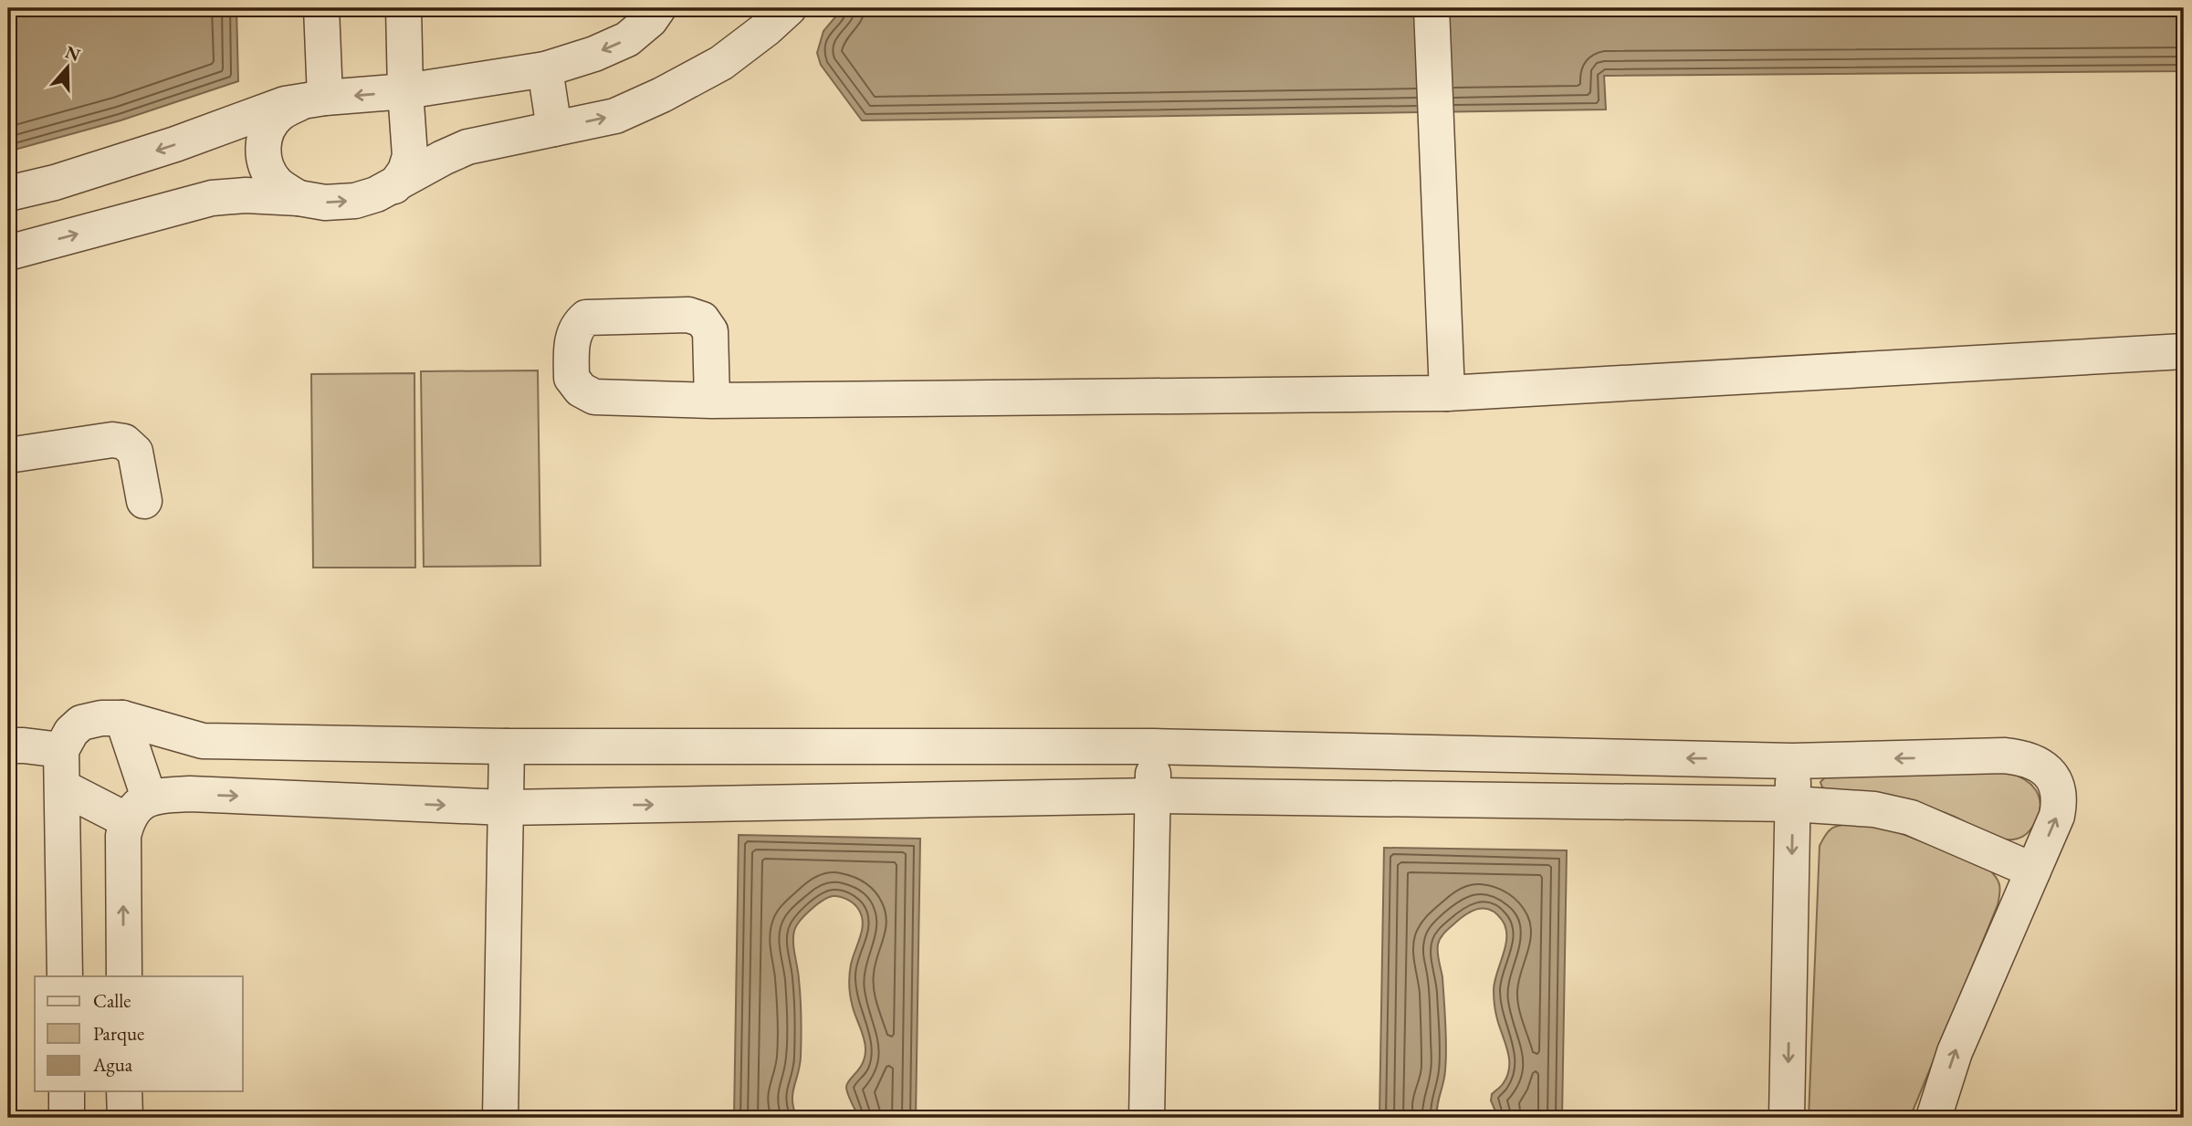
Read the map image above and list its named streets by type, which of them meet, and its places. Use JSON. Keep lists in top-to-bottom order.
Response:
{
  "legend": ["Calle", "Parque", "Agua"],
  "north": "top"
}
